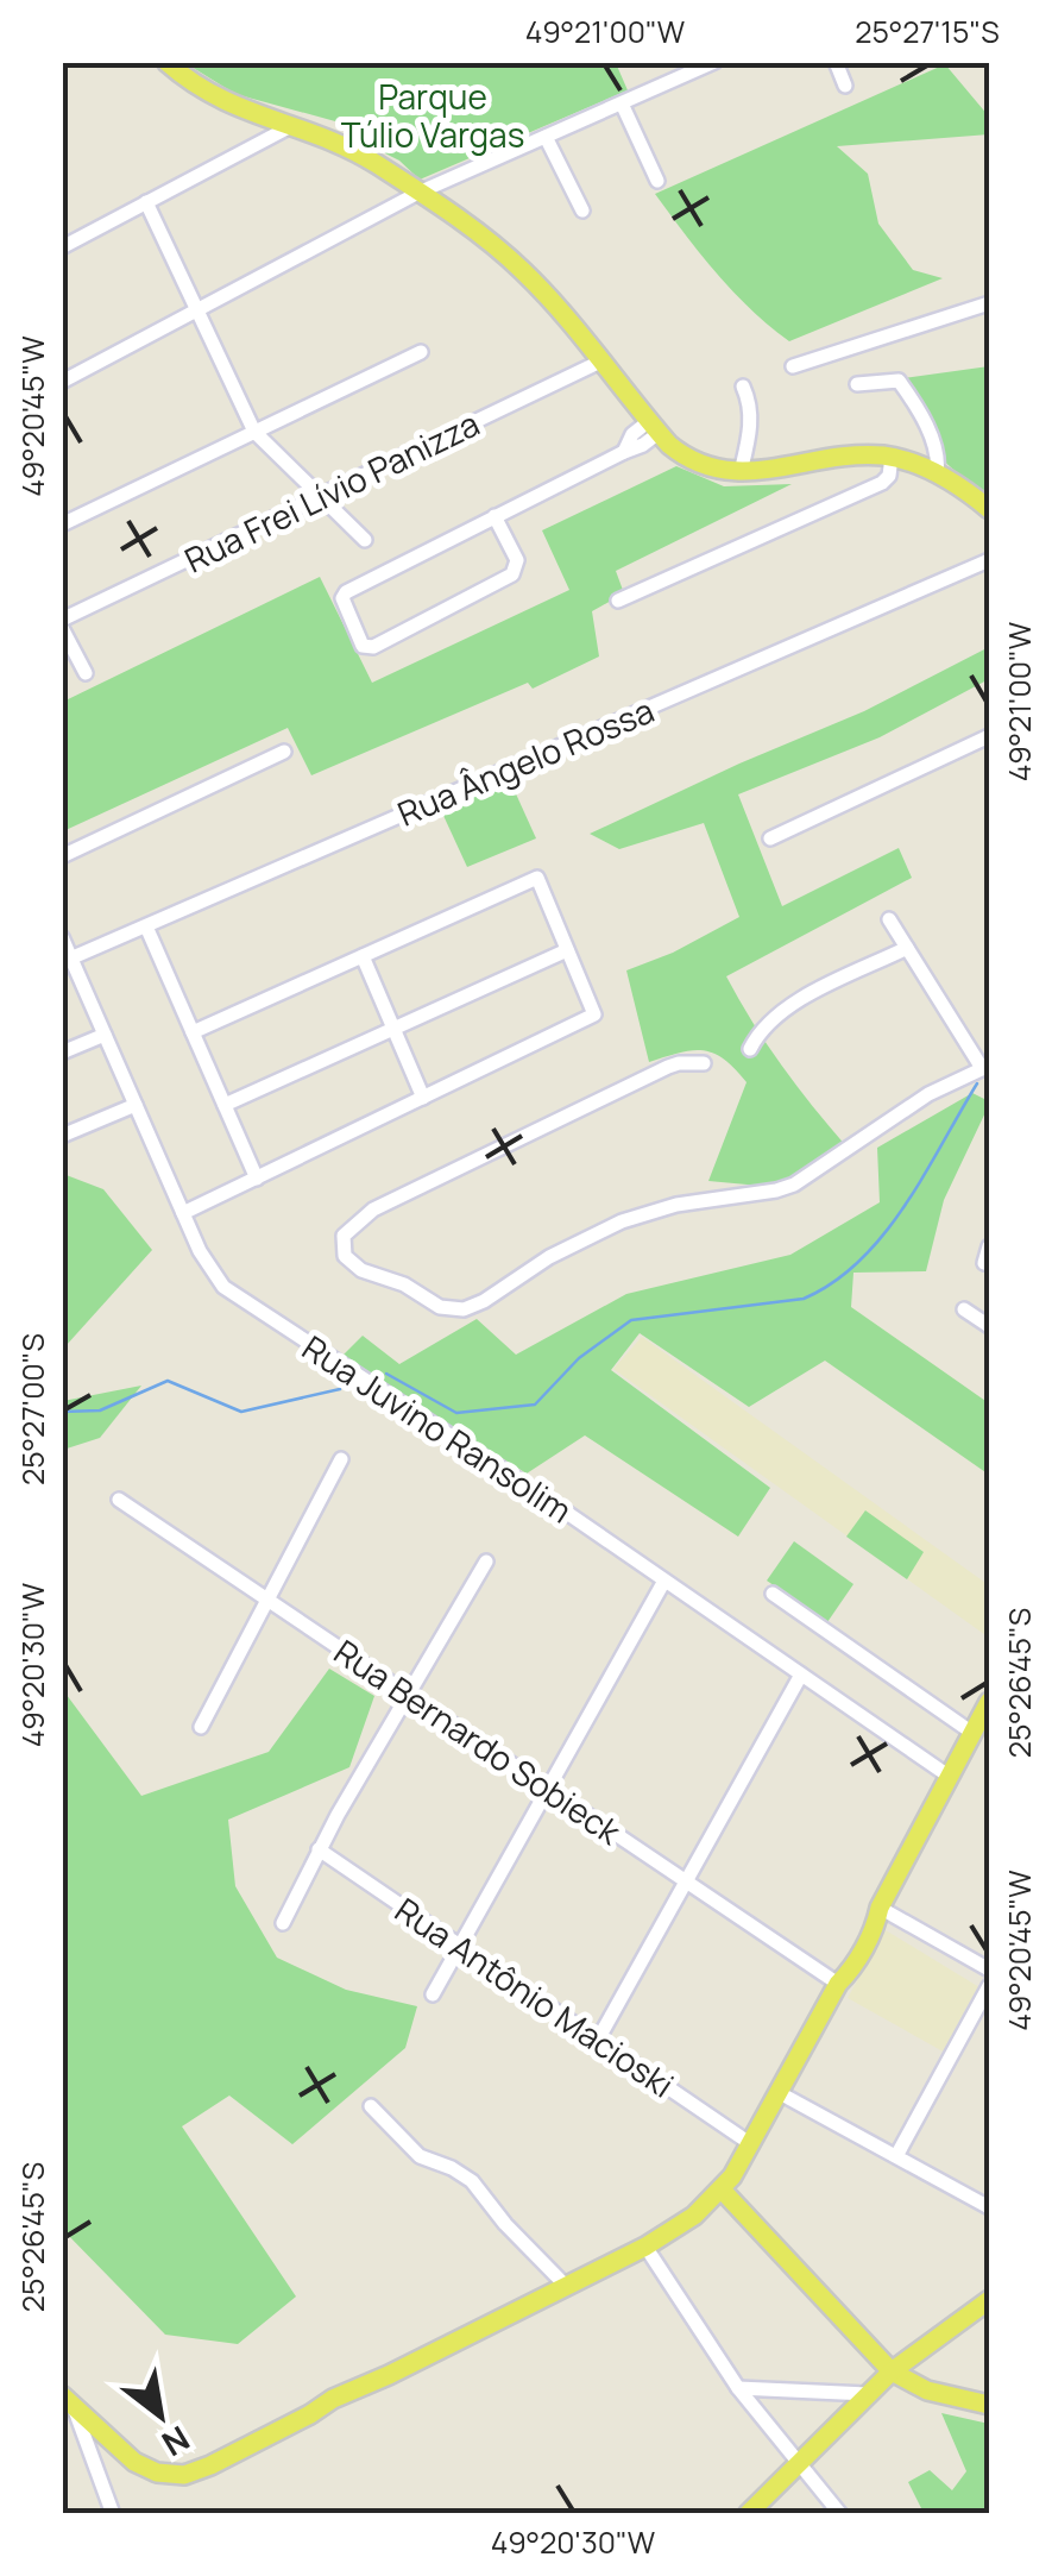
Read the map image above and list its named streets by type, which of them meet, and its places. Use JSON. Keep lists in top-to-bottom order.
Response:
{
  "streets": {
    "street": [
      "Rua Frei Lívio Panizza",
      "Rua Ângelo Rossa",
      "Rua Juvino Ransolim",
      "Rua Bernardo Sobieck",
      "Rua Antônio Macioski"
    ]
  },
  "crossings": [
    ["Rua Ângelo Rossa", "Rua Juvino Ransolim"]
  ],
  "parks": ["Parque Túlio Vargas"],
  "north": "bottom right",
  "coordinates": [
    "49°21'00\"W",
    "25°27'15\"S",
    "49°20'45\"W",
    "25°27'00\"S",
    "49°20'30\"W",
    "25°26'45\"S"
  ]
}
